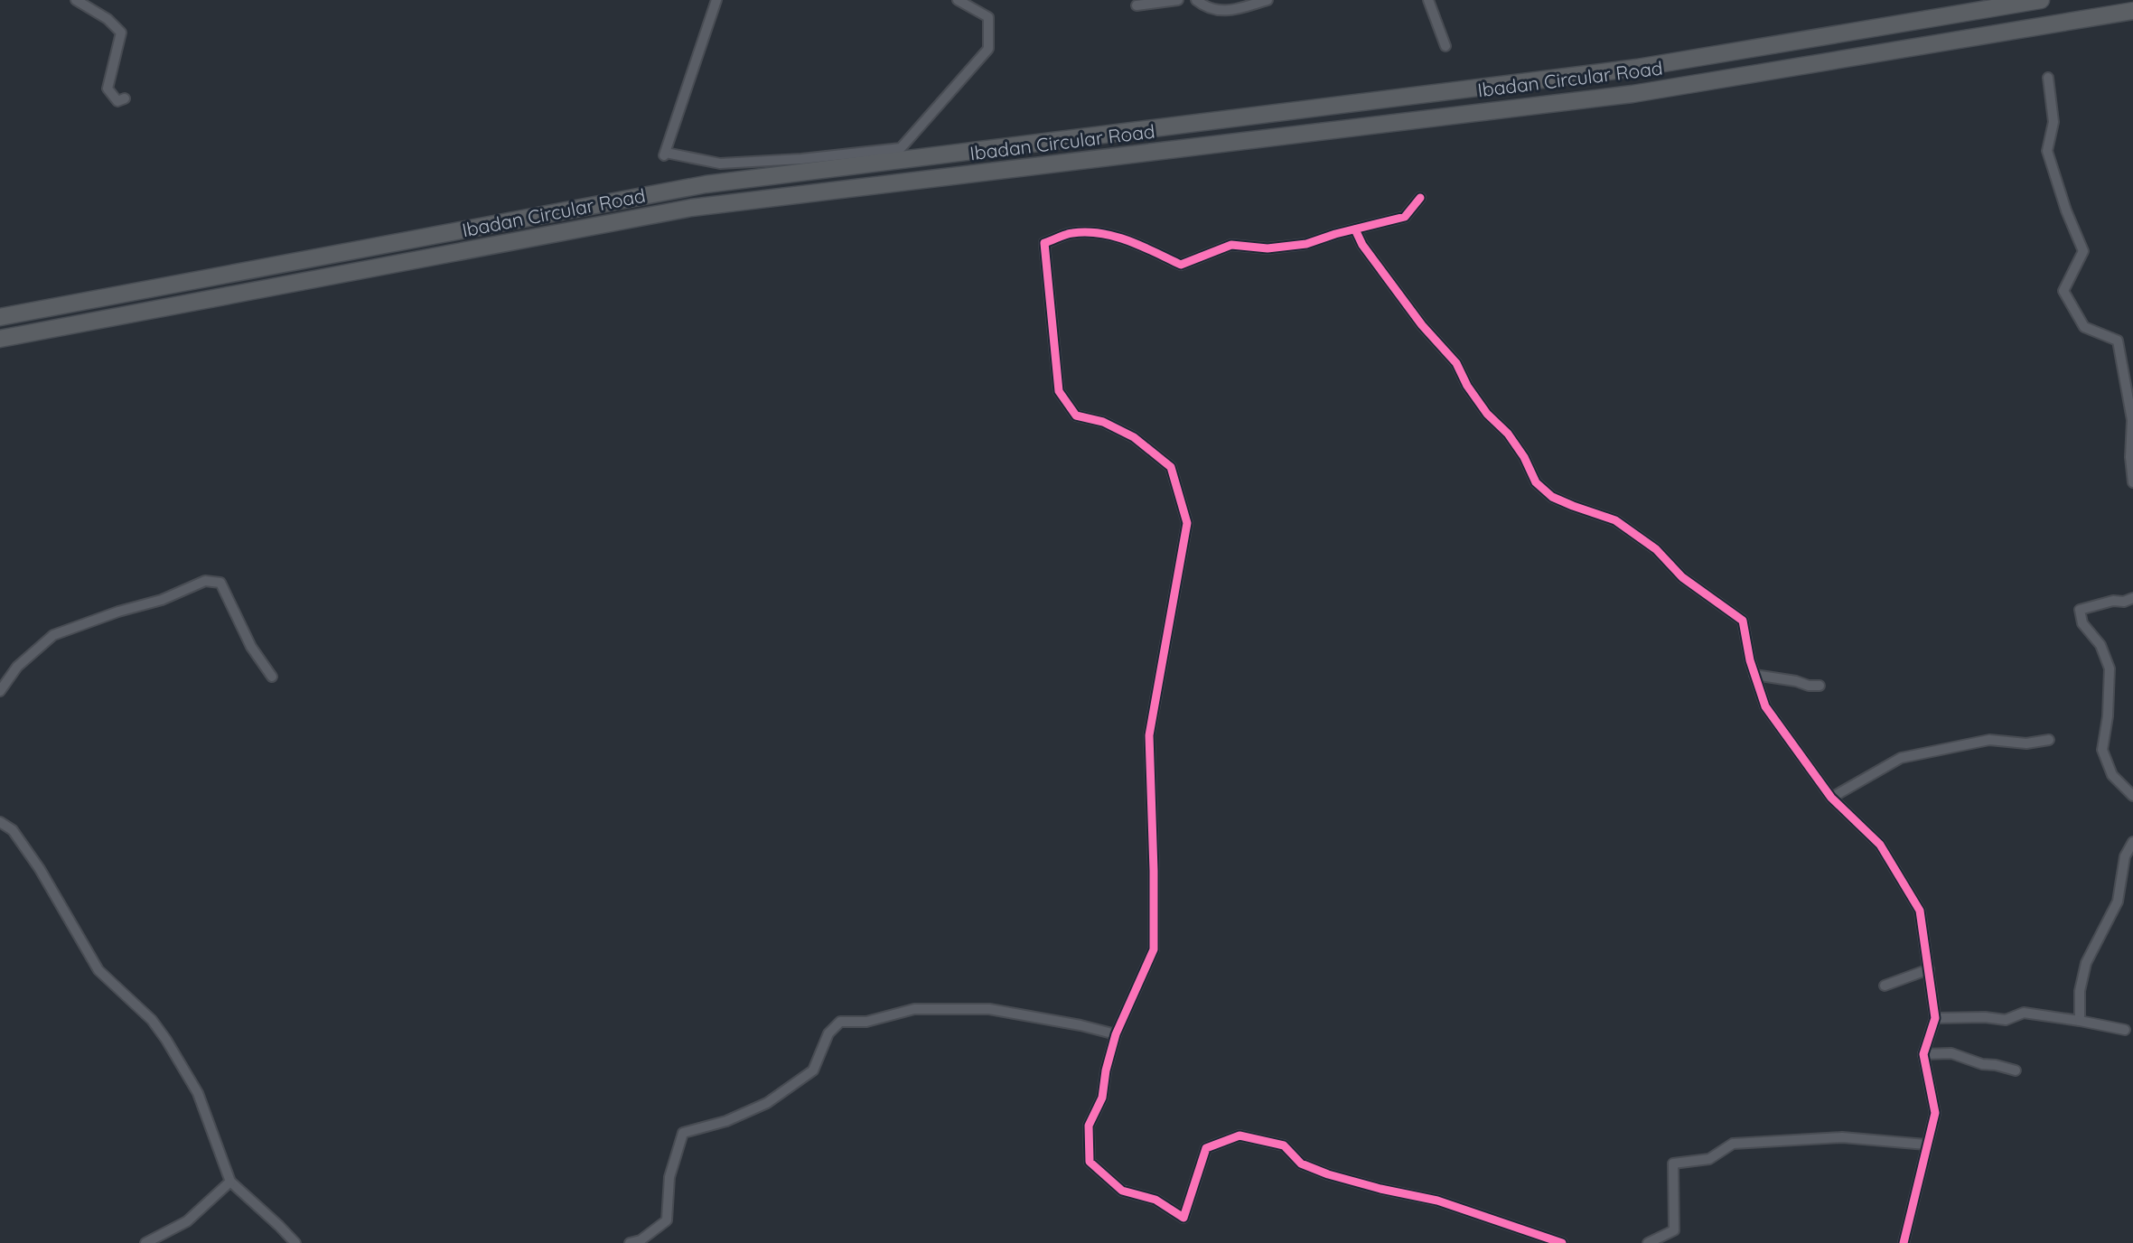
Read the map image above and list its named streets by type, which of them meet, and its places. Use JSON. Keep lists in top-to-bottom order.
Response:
{
  "streets": {
    "highway": ["Ibadan Circular Road"]
  }
}
